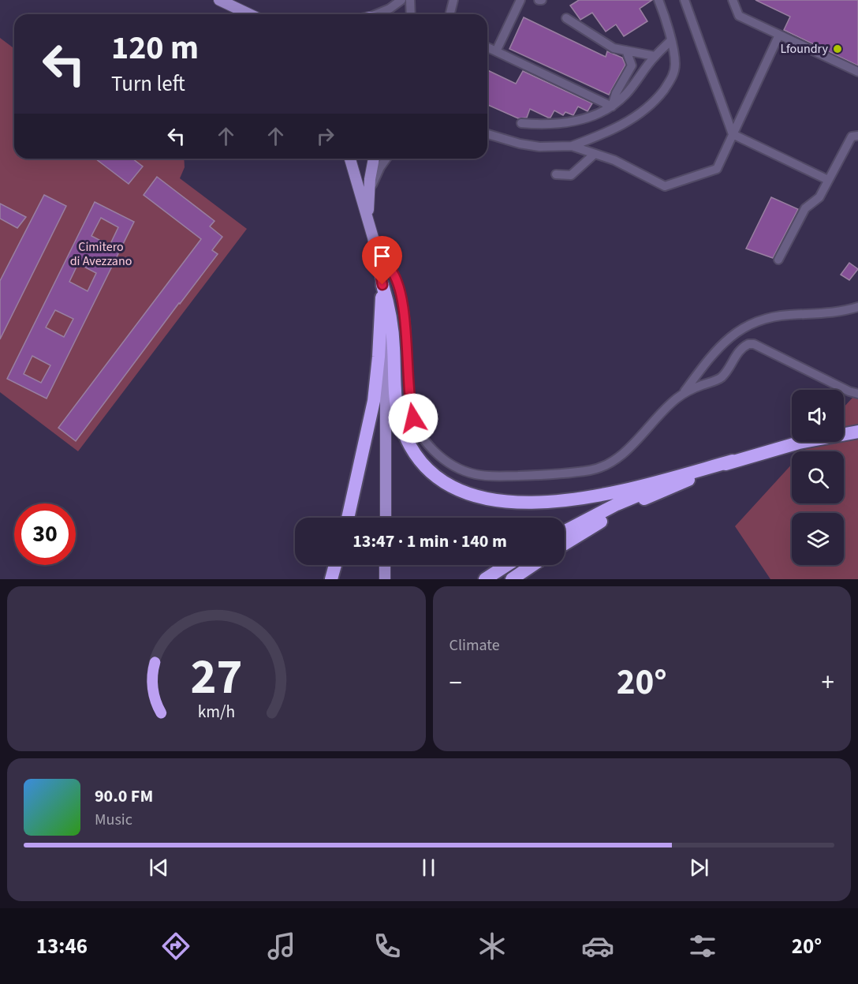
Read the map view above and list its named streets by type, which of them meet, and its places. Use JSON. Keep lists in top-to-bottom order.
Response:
{
  "parks": ["Cimitero di Avezzano"],
  "places": ["Lfoundry"],
  "page": {
    "turn": ["120 m", "Turn left"],
    "limit": "30",
    "trip": "13:47 · 1 min · 140 m",
    "tile": "Climate",
    "heat": ["−", "20°", "+"],
    "song": ["90.0 FM", "Music"],
    "tabs": ["13:46", "20°"],
    "gauge": ["27", "km/h"]
  }
}
